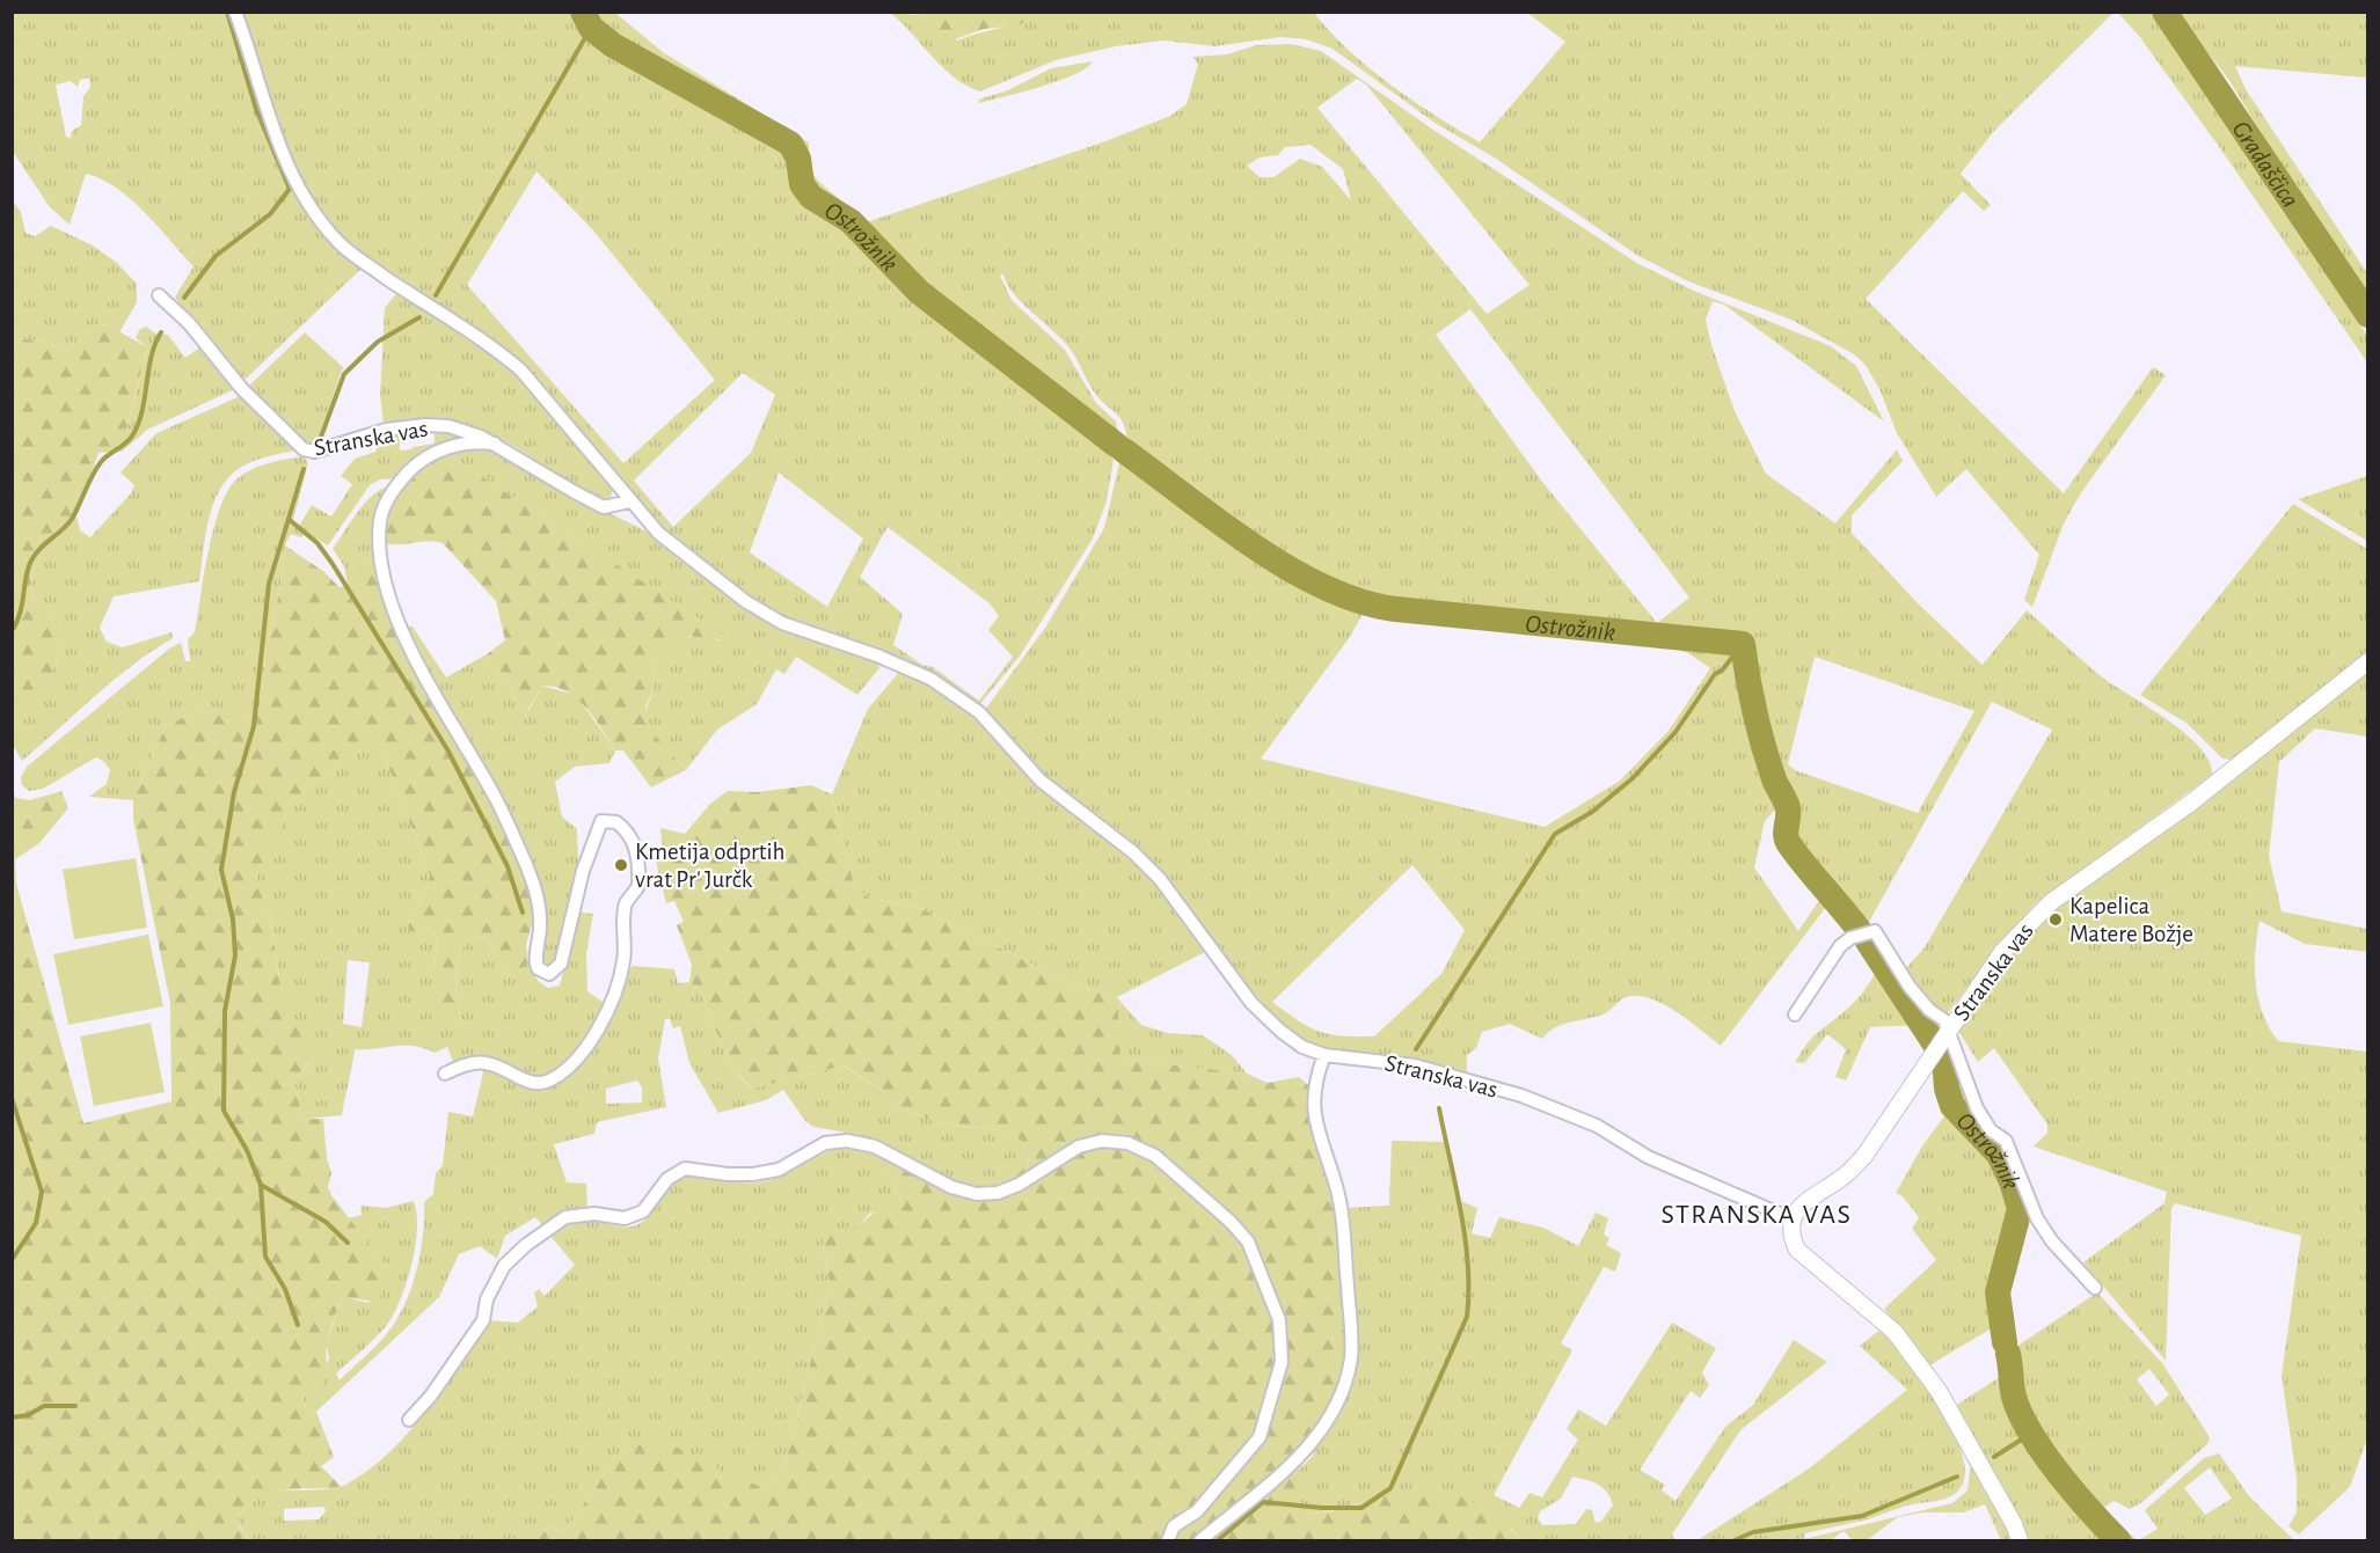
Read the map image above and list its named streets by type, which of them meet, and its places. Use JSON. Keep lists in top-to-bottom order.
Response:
{
  "streets": {
    "street": ["Stranska vas"]
  },
  "districts": ["STRANSKA VAS"],
  "water": ["Gradaščica", "Ostrožnik"],
  "places": ["Kmetija odprtih vrat Pr' Jurčk", "Kapelica Matere Božje"]
}
